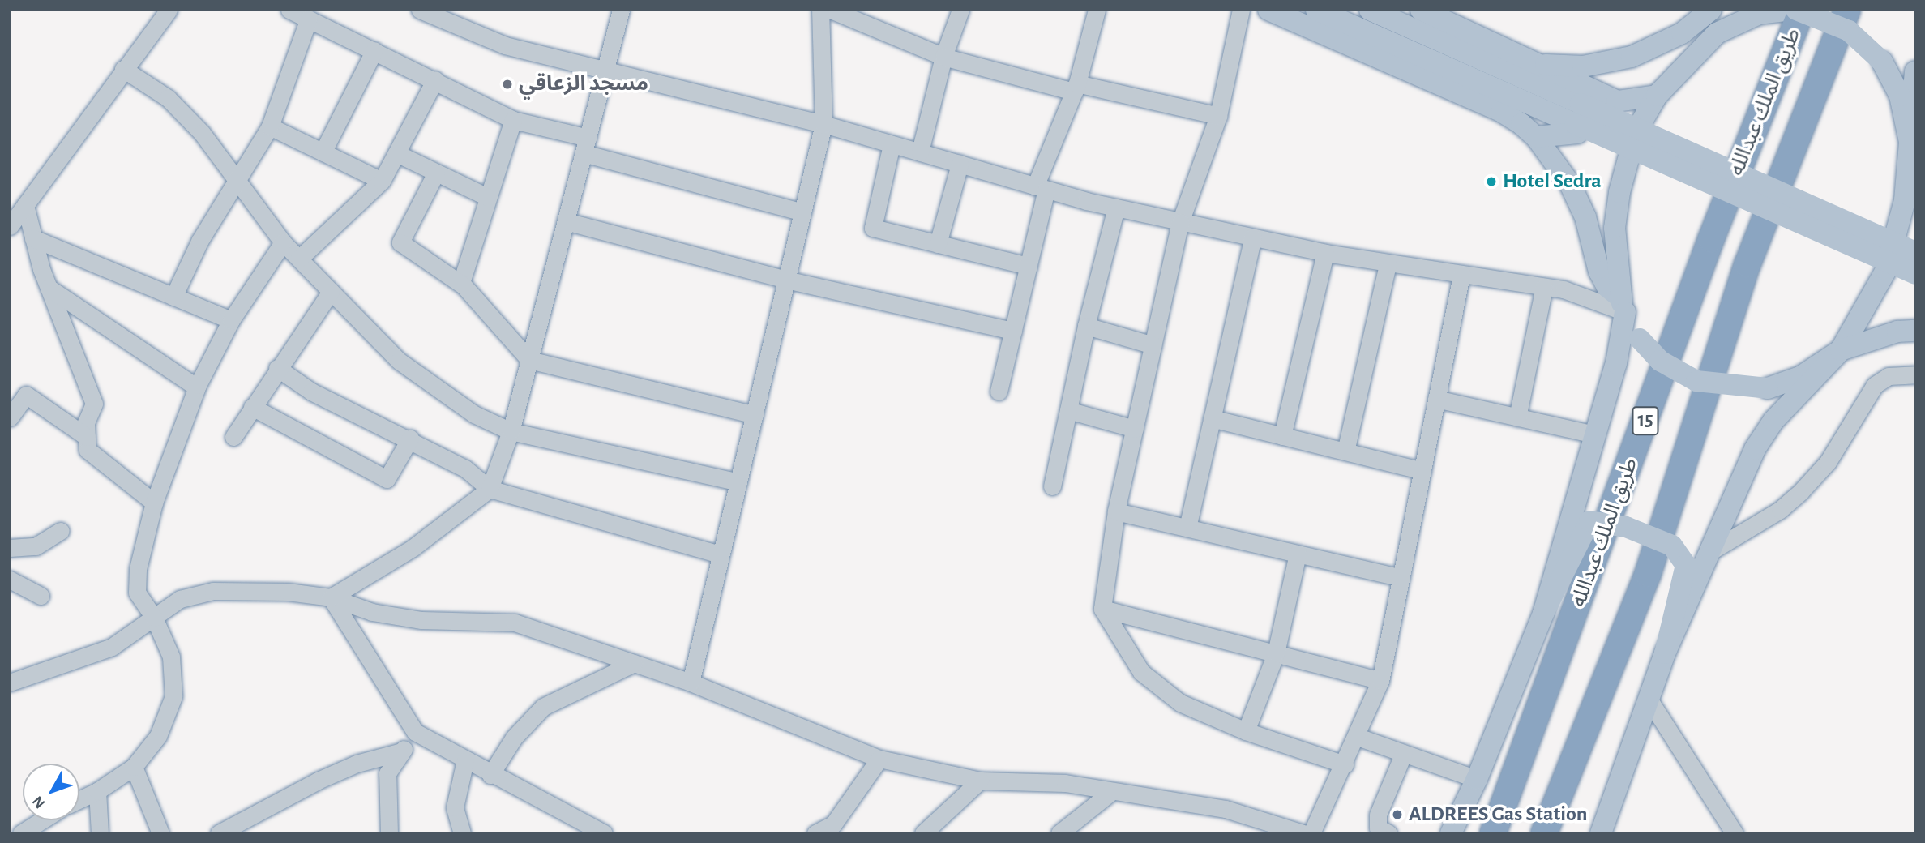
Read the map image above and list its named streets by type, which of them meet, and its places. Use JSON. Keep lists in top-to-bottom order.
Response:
{
  "streets": {
    "highway": ["طريق الملك عبدالله", "15"]
  },
  "places": ["مسجد الزعاقي", "Hotel Sedra", "ALDREES Gas Station"],
  "north": "bottom left"
}
